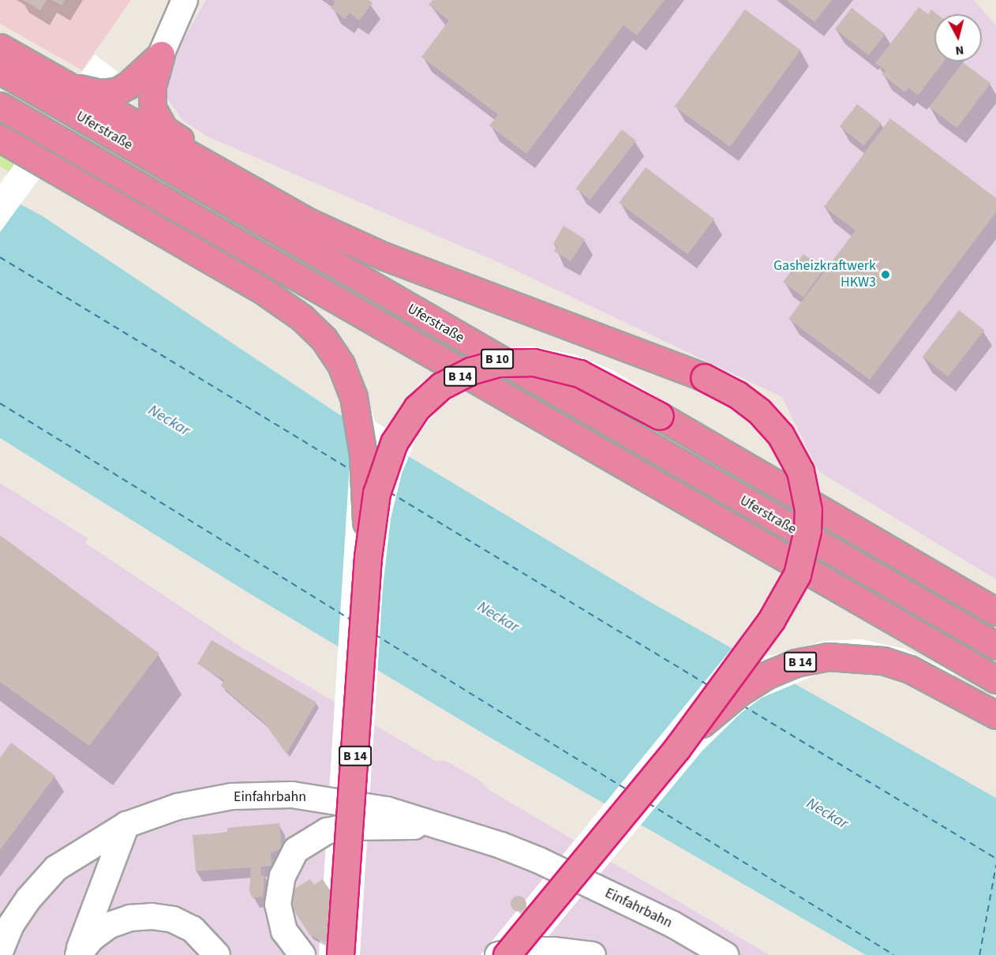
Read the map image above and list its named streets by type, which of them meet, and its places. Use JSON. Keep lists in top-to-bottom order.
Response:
{
  "streets": {
    "highway": ["Uferstraße", "B 10", "B 14"],
    "street": ["Einfahrbahn"]
  },
  "water": ["Neckar"],
  "places": ["Gasheizkraftwerk HKW3"],
  "north": "bottom"
}
